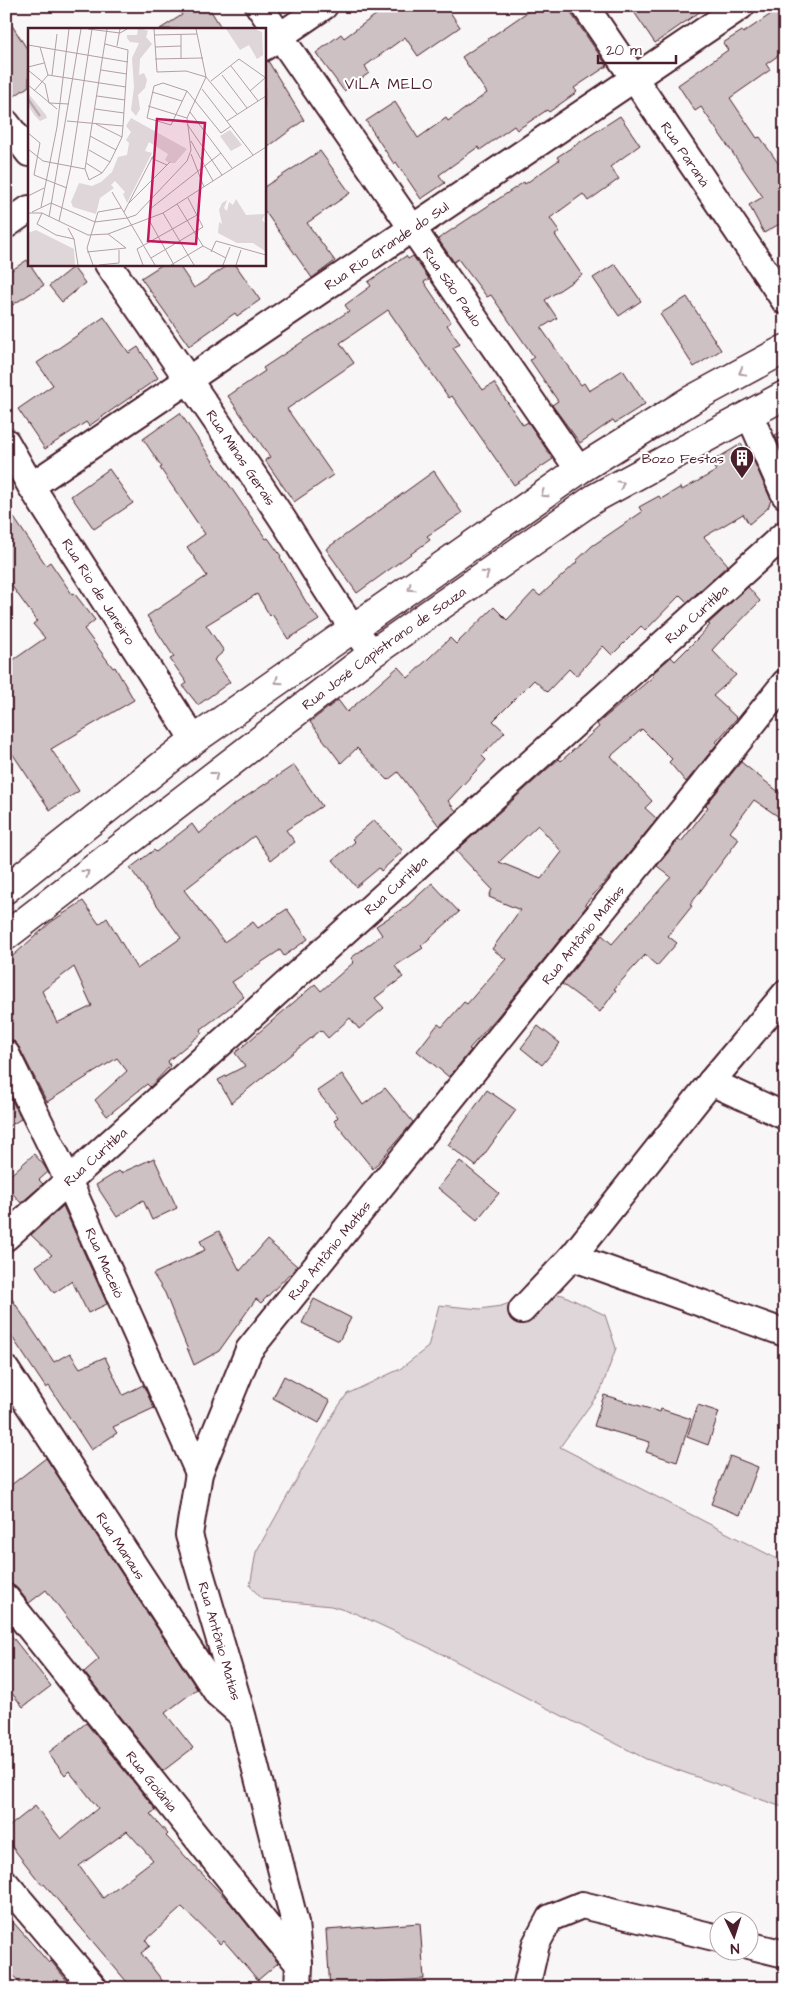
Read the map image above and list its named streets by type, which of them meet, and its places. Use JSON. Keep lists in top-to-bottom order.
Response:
{
  "streets": {
    "main road": ["Rua José Capistrano de Souza"],
    "street": [
      "Rua Paraná",
      "Rua Rio Grande do Sul",
      "Rua São Paulo",
      "Rua Minas Gerais",
      "Rua Rio de Janeiro",
      "Rua Curitiba",
      "Rua Antônio Matias",
      "Rua Maceió",
      "Rua Manaus",
      "Rua Goiânia"
    ]
  },
  "crossings": [
    ["Rua Paraná", "Rua Rio Grande do Sul"],
    ["Rua Rio Grande do Sul", "Rua São Paulo"],
    ["Rua Rio Grande do Sul", "Rua Minas Gerais"],
    ["Rua Rio Grande do Sul", "Rua Rio de Janeiro"],
    ["Rua Minas Gerais", "Rua José Capistrano de Souza"],
    ["Rua Curitiba", "Rua Maceió"],
    ["Rua Antônio Matias", "Rua Maceió"],
    ["Rua Antônio Matias", "Rua Manaus"],
    ["Rua Antônio Matias", "Rua Goiânia"]
  ],
  "districts": ["VILA MELO"],
  "places": {
    "building": ["Bozo Festas"]
  },
  "scale_bar": "20 m",
  "north": "bottom"
}
